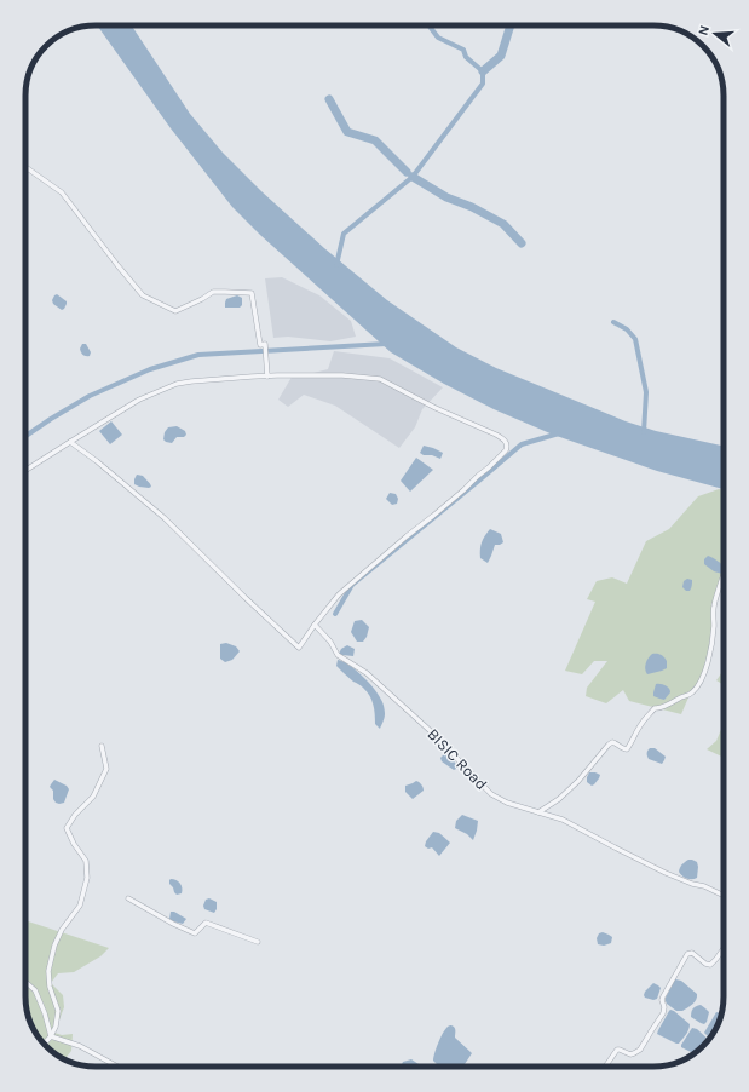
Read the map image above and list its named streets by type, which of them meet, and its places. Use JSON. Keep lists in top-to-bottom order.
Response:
{
  "streets": {
    "street": ["BISIC Road"]
  },
  "north": "left"
}
